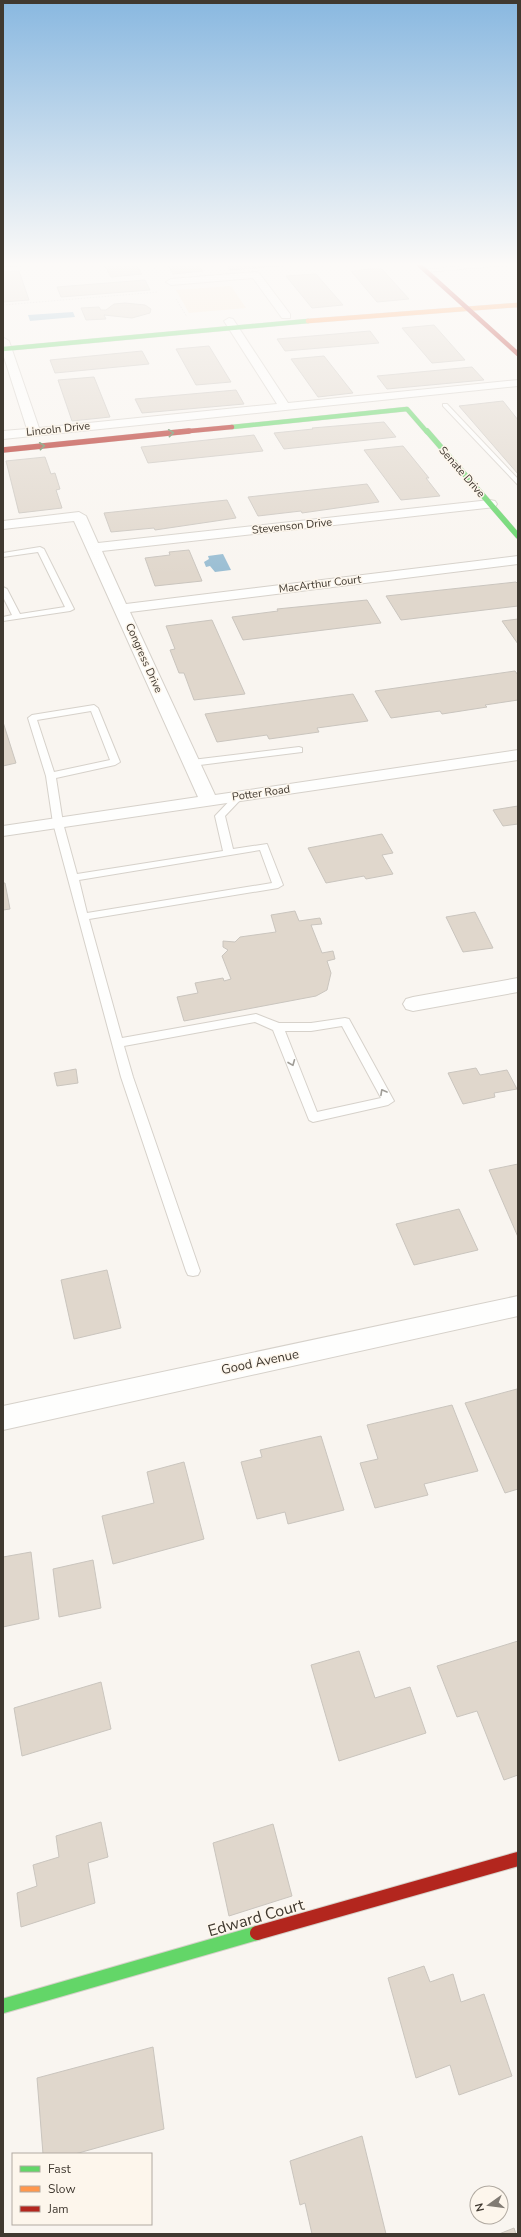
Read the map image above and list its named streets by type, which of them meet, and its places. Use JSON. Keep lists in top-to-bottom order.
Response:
{
  "streets": {
    "street": [
      "Lincoln Drive",
      "Senate Drive",
      "Stevenson Drive",
      "MacArthur Court",
      "Congress Drive",
      "Potter Road",
      "Good Avenue",
      "Edward Court"
    ]
  },
  "crossings": [
    ["Lincoln Drive", "Senate Drive"],
    ["Senate Drive", "Stevenson Drive"],
    ["Stevenson Drive", "Congress Drive"],
    ["MacArthur Court", "Congress Drive"],
    ["Congress Drive", "Potter Road"]
  ],
  "legend": ["Fast", "Slow", "Jam"],
  "north": "left"
}
